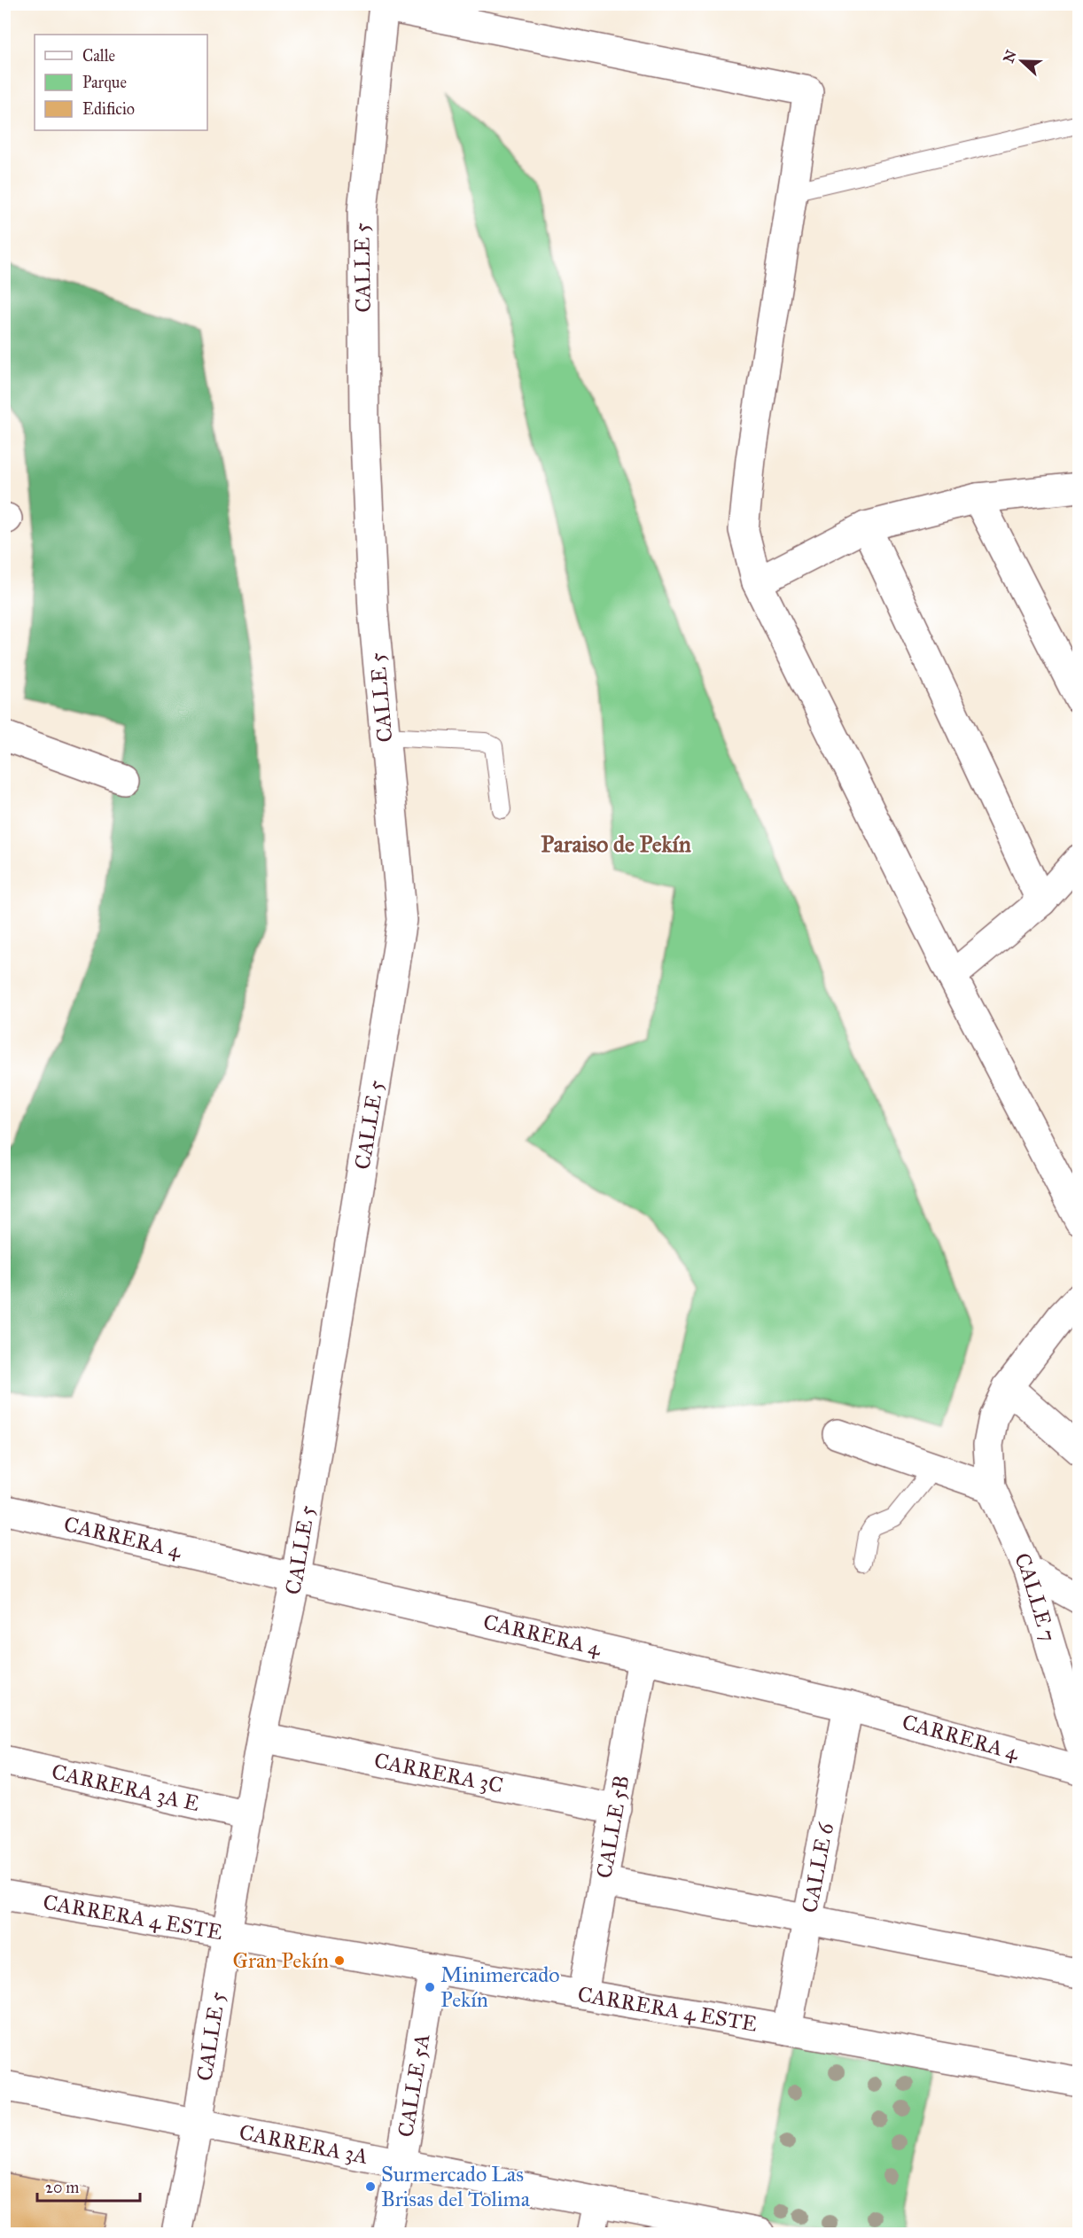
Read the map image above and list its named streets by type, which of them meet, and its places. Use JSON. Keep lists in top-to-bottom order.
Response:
{
  "streets": {
    "street": [
      "CALLE 5",
      "CARRERA 4",
      "CALLE 7",
      "CARRERA 3C",
      "CARRERA 3A E",
      "CALLE 5B",
      "CALLE 6",
      "CARRERA 4 ESTE",
      "CALLE 5A",
      "CARRERA 3A"
    ]
  },
  "crossings": [
    ["CALLE 5", "CARRERA 4"],
    ["CALLE 5", "CARRERA 3C"],
    ["CALLE 5", "CARRERA 3A E"],
    ["CALLE 5", "CARRERA 4 ESTE"],
    ["CALLE 5", "CARRERA 3A"],
    ["CARRERA 4", "CALLE 5B"],
    ["CARRERA 4", "CALLE 6"],
    ["CARRERA 3C", "CALLE 5B"],
    ["CALLE 5B", "CARRERA 4 ESTE"],
    ["CALLE 6", "CARRERA 4 ESTE"],
    ["CARRERA 4 ESTE", "CALLE 5A"],
    ["CALLE 5A", "CARRERA 3A"]
  ],
  "districts": ["Paraiso de Pekín"],
  "places": ["Gran Pekín", "Minimercado Pekín", "Surmercado Las Brisas del Tolima"],
  "legend": ["Calle", "Parque", "Edificio"],
  "scale_bar": "20 m",
  "north": "left"
}
